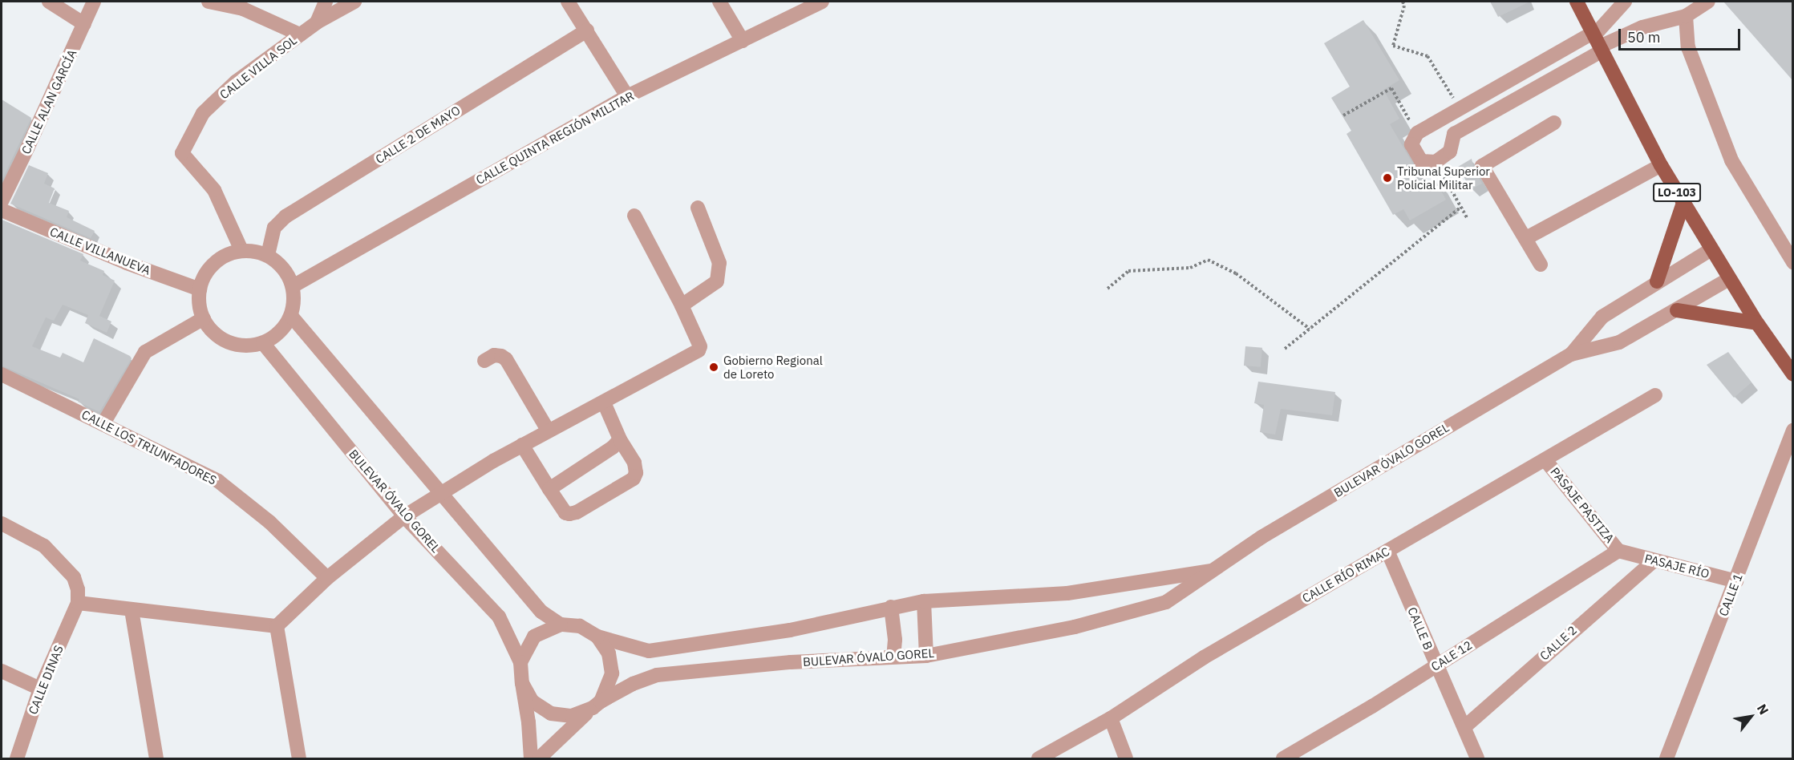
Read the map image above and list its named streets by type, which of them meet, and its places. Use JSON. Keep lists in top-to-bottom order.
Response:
{
  "streets": {
    "main road": ["LO-103"],
    "street": [
      "CALLE VILLA SOL",
      "CALLE ALAN GARCÍA",
      "CALLE 2 DE MAYO",
      "CALLE QUINTA REGIÓN MILITAR",
      "CALLE VILLANUEVA",
      "CALLE LOS TRIUNFADORES",
      "BULEVAR ÓVALO GOREL",
      "PASAJE PASTIZA",
      "PASAJE RÍO",
      "CALLE RÍO RIMAC",
      "CALLE 1",
      "CALLE B",
      "CALLE 2",
      "CALE 12",
      "CALLE DINAS"
    ]
  },
  "crossings": [
    ["CALLE VILLA SOL", "CALLE 2 DE MAYO"],
    ["CALLE VILLA SOL", "CALLE QUINTA REGIÓN MILITAR"],
    ["CALLE VILLA SOL", "CALLE VILLANUEVA"],
    ["CALLE VILLA SOL", "BULEVAR ÓVALO GOREL"],
    ["CALLE 2 DE MAYO", "CALLE QUINTA REGIÓN MILITAR"],
    ["CALLE 2 DE MAYO", "CALLE VILLANUEVA"],
    ["CALLE 2 DE MAYO", "BULEVAR ÓVALO GOREL"],
    ["CALLE QUINTA REGIÓN MILITAR", "CALLE VILLANUEVA"],
    ["CALLE QUINTA REGIÓN MILITAR", "BULEVAR ÓVALO GOREL"],
    ["LO-103", "BULEVAR ÓVALO GOREL"],
    ["CALLE VILLANUEVA", "BULEVAR ÓVALO GOREL"],
    ["PASAJE PASTIZA", "PASAJE RÍO"],
    ["PASAJE PASTIZA", "CALLE RÍO RIMAC"],
    ["PASAJE PASTIZA", "CALE 12"],
    ["PASAJE RÍO", "CALLE 1"],
    ["PASAJE RÍO", "CALLE 2"],
    ["PASAJE RÍO", "CALE 12"],
    ["CALLE RÍO RIMAC", "CALLE B"],
    ["CALLE B", "CALLE 2"],
    ["CALLE B", "CALE 12"]
  ],
  "places": ["Tribunal Superior Policial Militar", "Gobierno Regional de Loreto"],
  "scale_bar": "50 m",
  "north": "top right"
}
